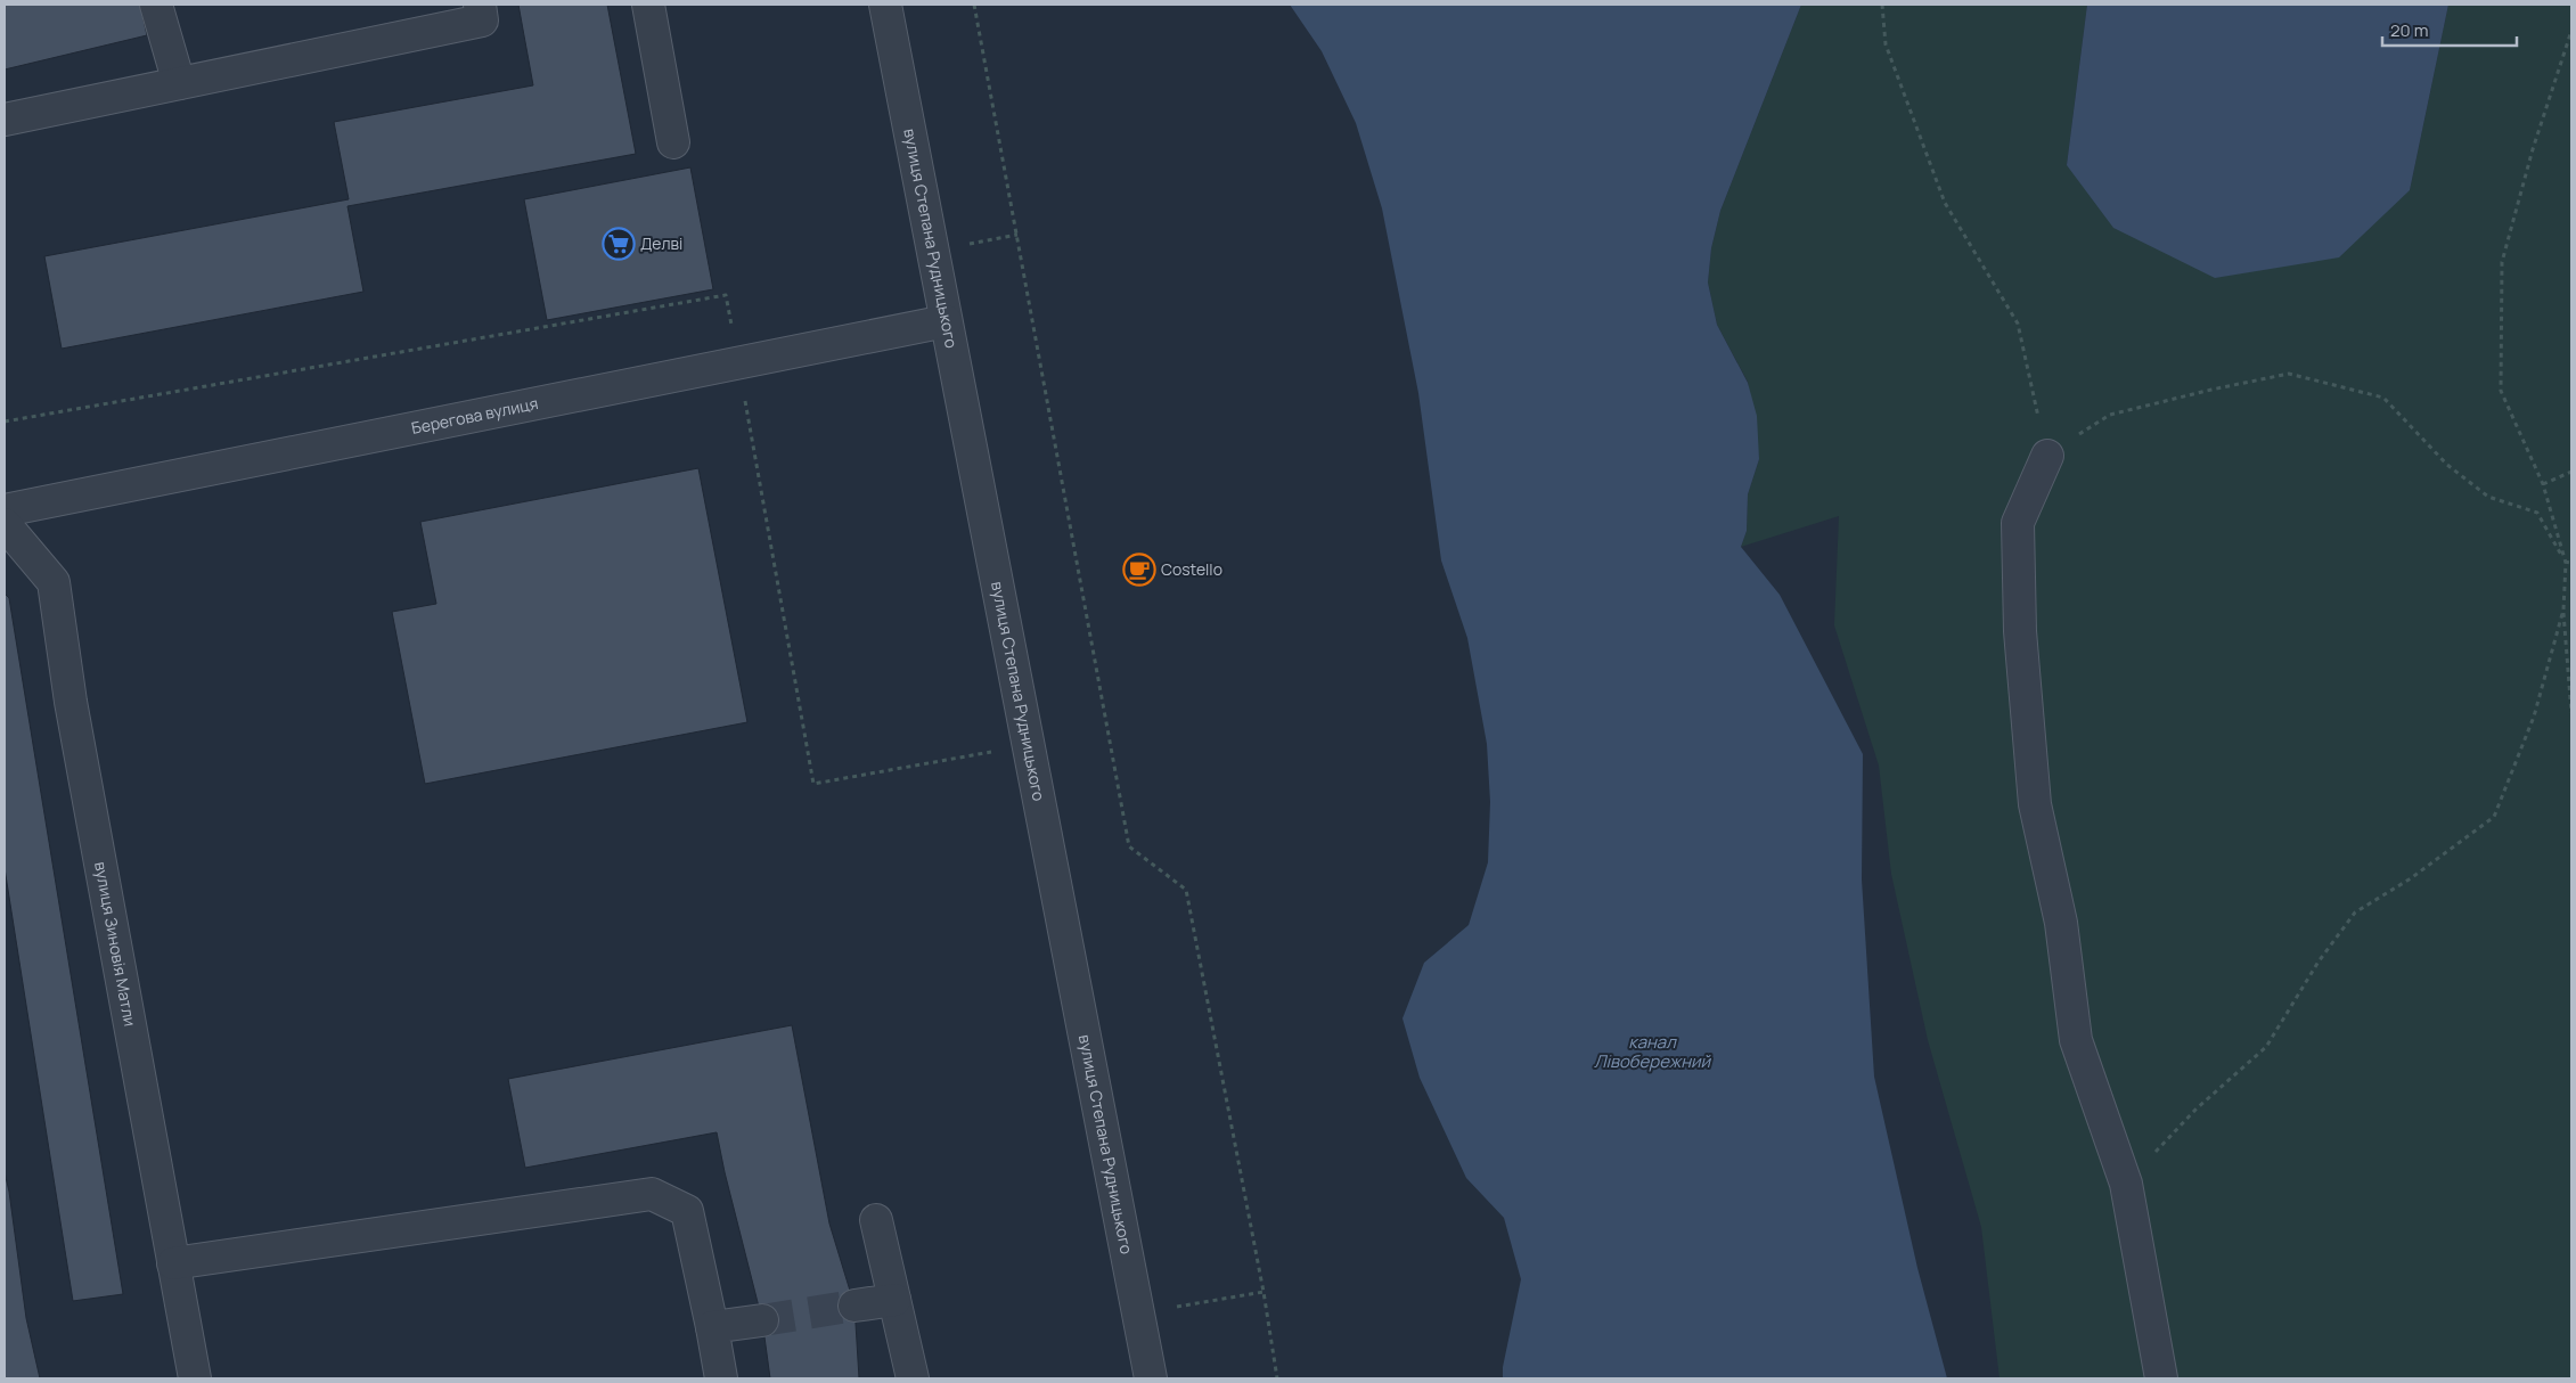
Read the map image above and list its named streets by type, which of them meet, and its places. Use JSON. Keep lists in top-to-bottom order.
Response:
{
  "streets": {
    "street": ["вулиця Степана Рудницького", "Берегова вулиця", "вулиця Зиновія Матли"]
  },
  "crossings": [
    ["вулиця Степана Рудницького", "Берегова вулиця"]
  ],
  "water": ["канал Лівобережний"],
  "places": {
    "supermarket": ["Делві"],
    "cafe": ["Costello"]
  },
  "scale_bar": "20 m"
}
